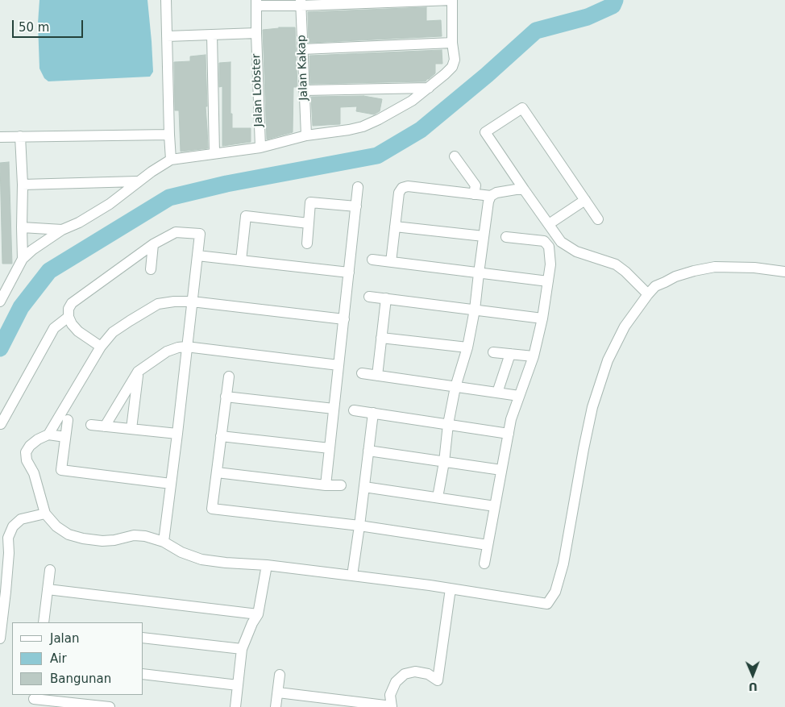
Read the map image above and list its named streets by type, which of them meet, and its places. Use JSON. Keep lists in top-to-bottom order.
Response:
{
  "streets": {
    "street": ["Jalan Kakap", "Jalan Lobster"]
  },
  "legend": ["Jalan", "Air", "Bangunan"],
  "scale_bar": "50 m",
  "north": "bottom"
}
